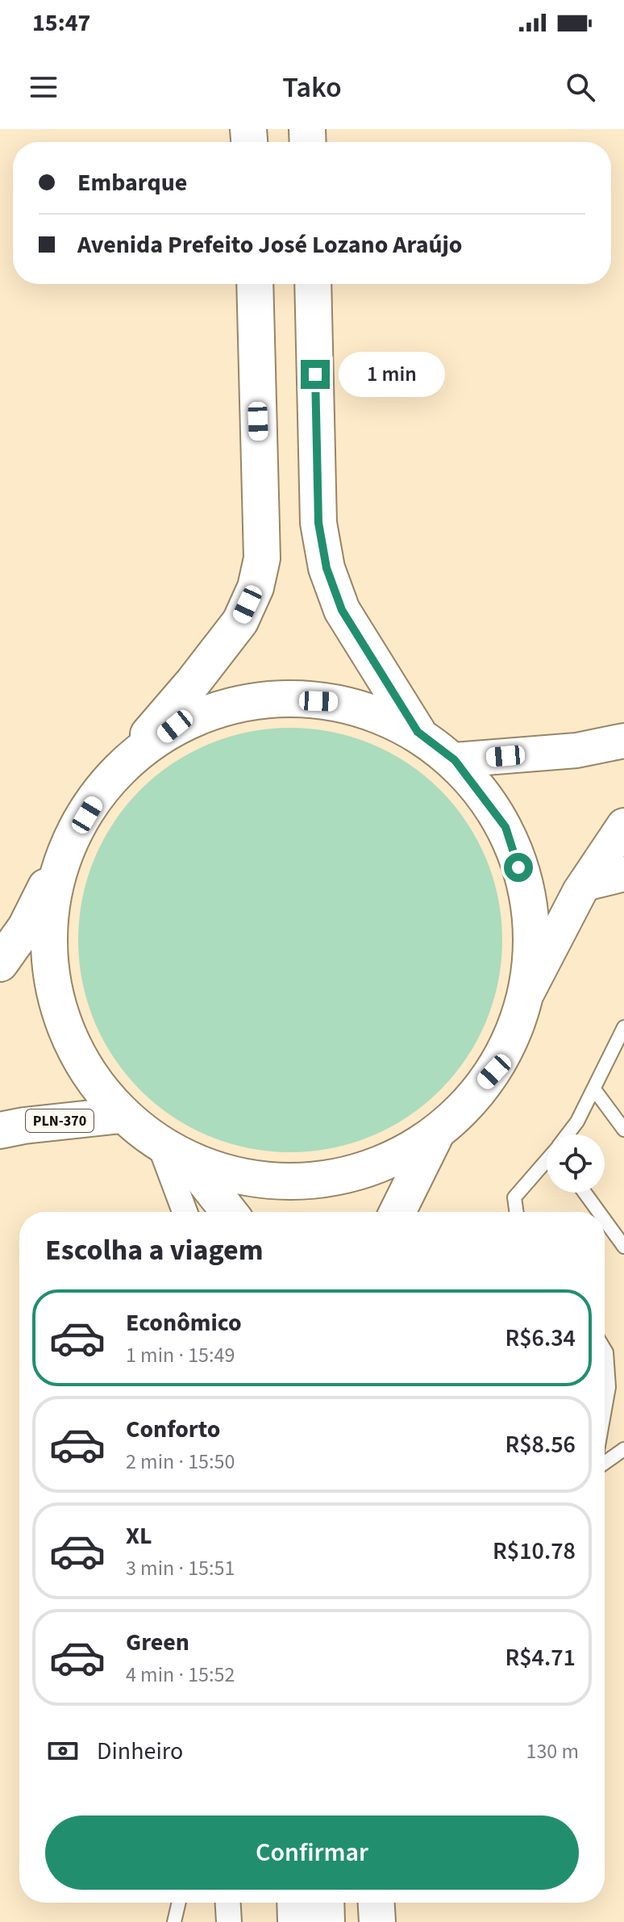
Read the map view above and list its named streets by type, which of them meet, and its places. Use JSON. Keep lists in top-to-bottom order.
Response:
{
  "streets": {
    "main road": ["PLN-370"]
  },
  "page": {
    "status": "15:47",
    "header": "Tako",
    "banner": ["Embarque", "Avenida Prefeito José Lozano Araújo"],
    "bubble": "1 min",
    "heading": "Escolha a viagem",
    "list": [
      {
        "name": "Econômico",
        "note": "1 min · 15:49",
        "value": "R$6.34"
      },
      {
        "name": "Conforto",
        "note": "2 min · 15:50",
        "value": "R$8.56"
      },
      {
        "name": "XL",
        "note": "3 min · 15:51",
        "value": "R$10.78"
      },
      {
        "name": "Green",
        "note": "4 min · 15:52",
        "value": "R$4.71"
      }
    ],
    "pay": ["Dinheiro", "130 m"],
    "buttons": "Confirmar"
  }
}
